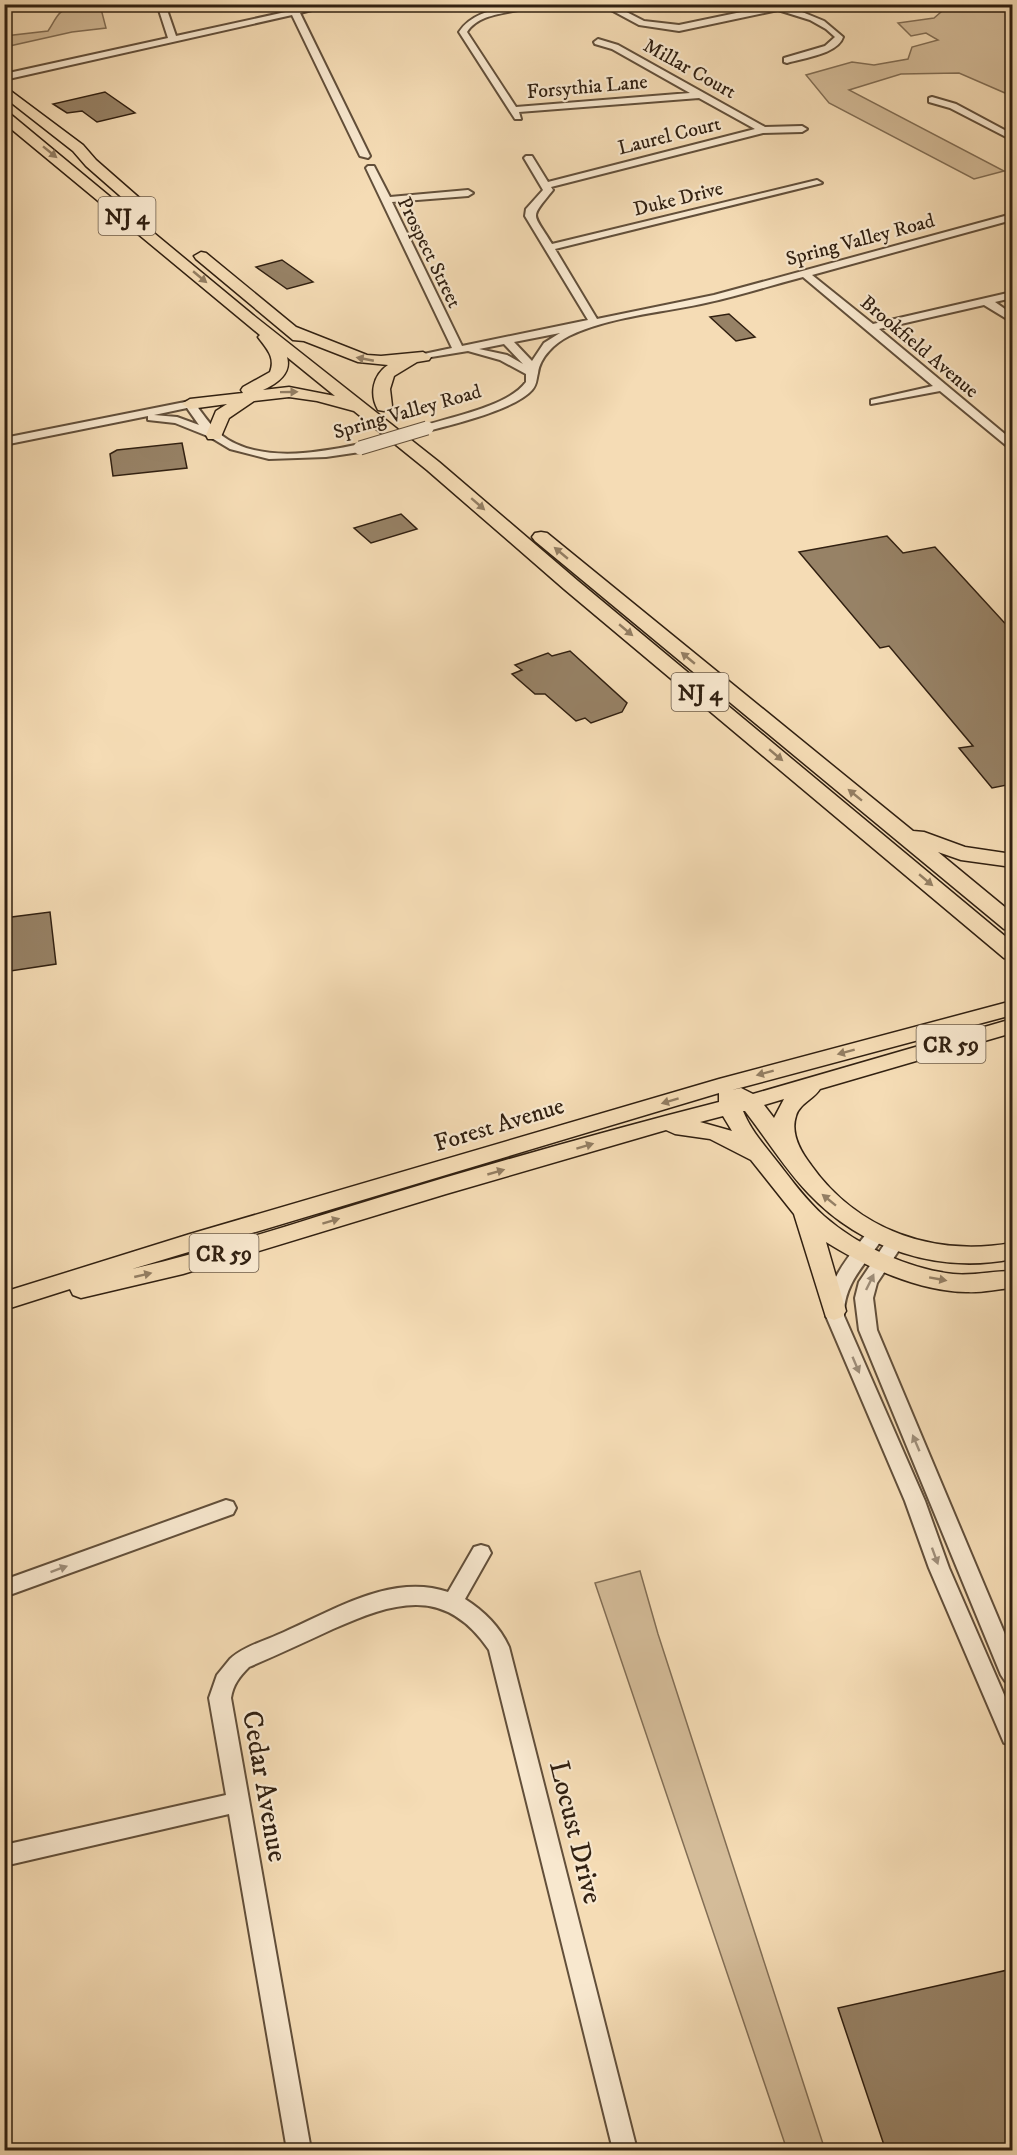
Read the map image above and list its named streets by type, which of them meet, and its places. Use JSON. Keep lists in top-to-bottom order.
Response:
{
  "streets": {
    "highway": ["NJ 4"],
    "main road": ["CR 59", "Forest Avenue"],
    "street": [
      "Millar Court",
      "Forsythia Lane",
      "Laurel Court",
      "Duke Drive",
      "Spring Valley Road",
      "Prospect Street",
      "Brookfield Avenue",
      "Cedar Avenue",
      "Locust Drive"
    ]
  },
  "crossings": [
    ["Millar Court", "Forsythia Lane"],
    ["Millar Court", "Laurel Court"],
    ["Spring Valley Road", "Prospect Street"],
    ["Spring Valley Road", "Brookfield Avenue"],
    ["Cedar Avenue", "Locust Drive"]
  ]
}
